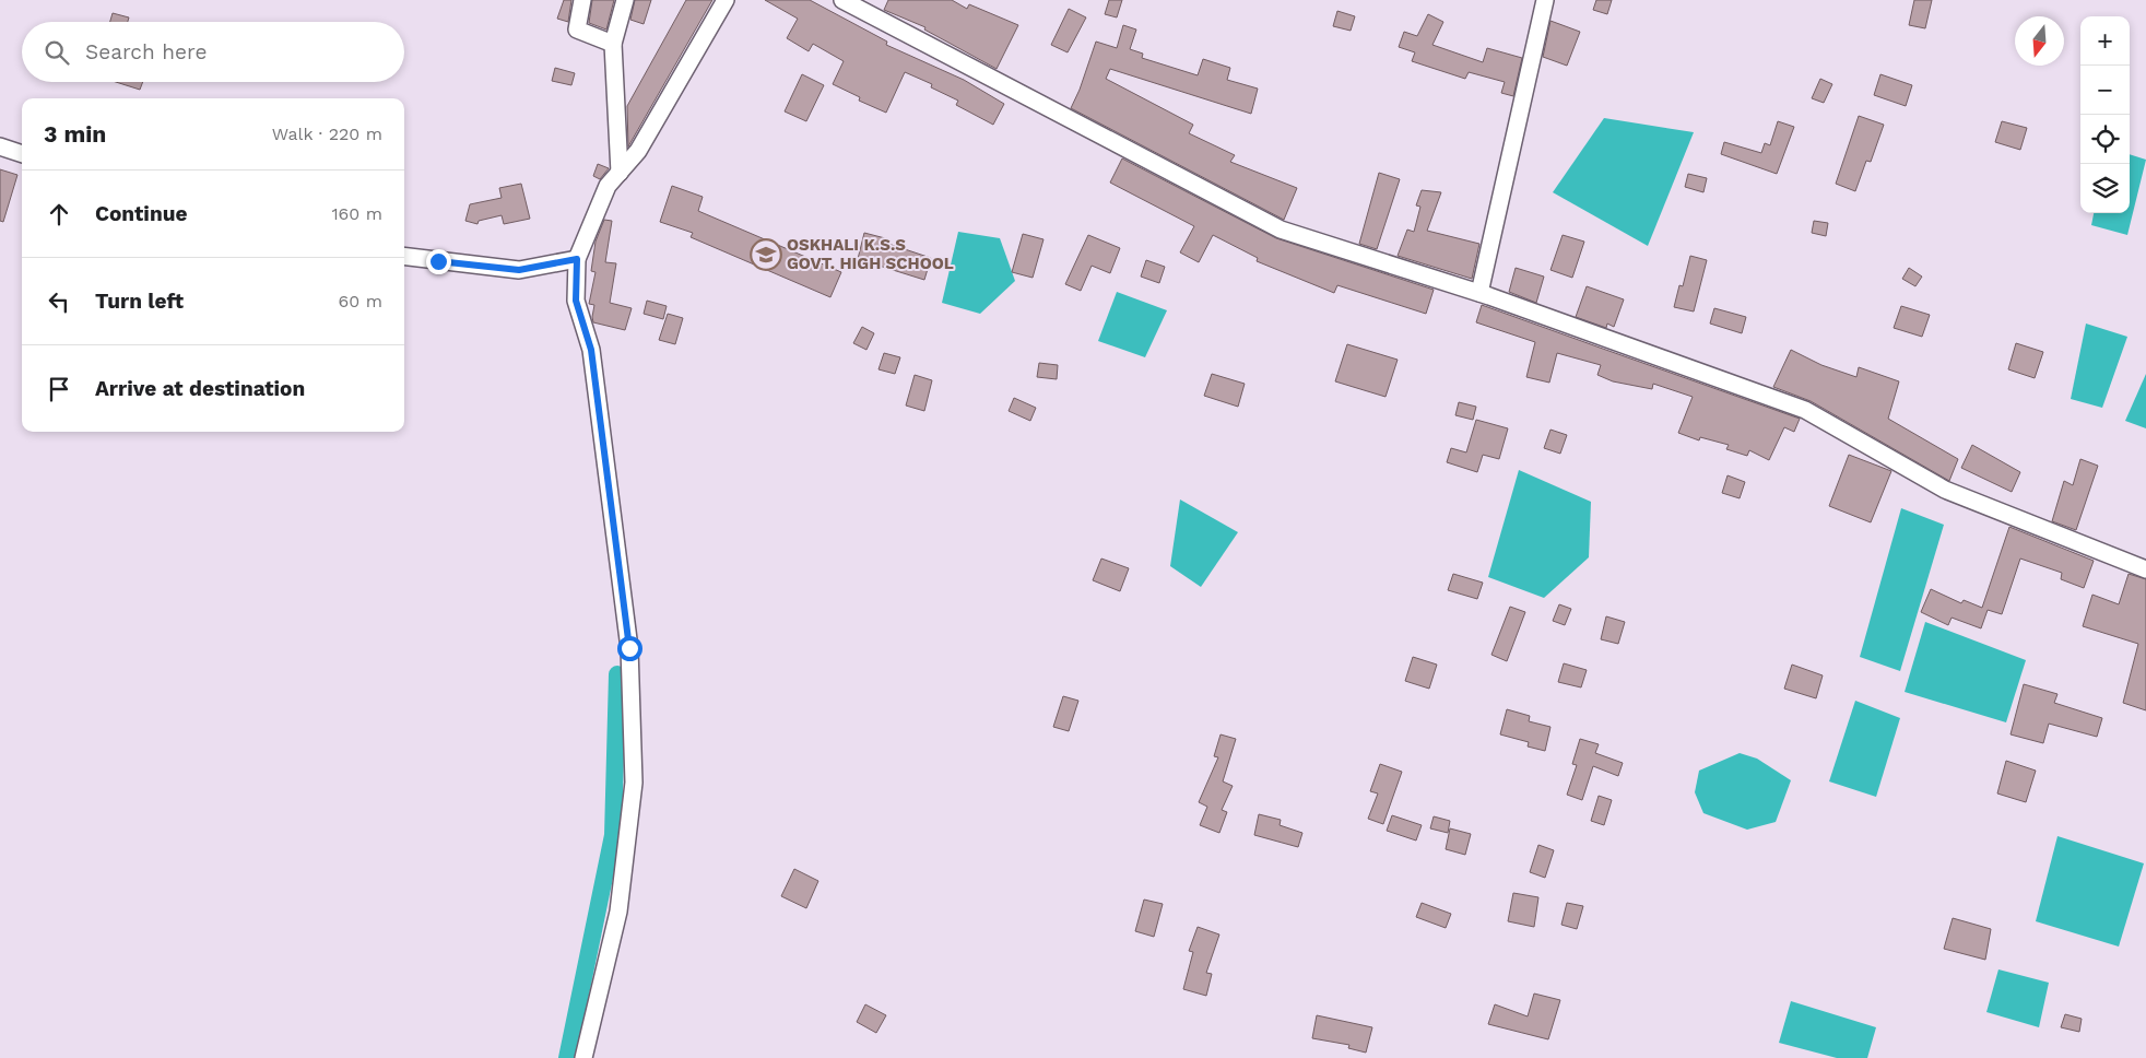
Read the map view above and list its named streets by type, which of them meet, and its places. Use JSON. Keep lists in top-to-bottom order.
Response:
{
  "places": {
    "school or university": ["OSKHALI K.S.S GOVT. HIGH SCHOOL"]
  },
  "north": "bottom",
  "page": {
    "map_buttons": ["+", "−"],
    "search": "Search here",
    "heading": ["3 min", "Walk · 220 m"],
    "list": [
      ["Continue", "160 m"],
      ["Turn left", "60 m"],
      "Arrive at destination"
    ]
  }
}
